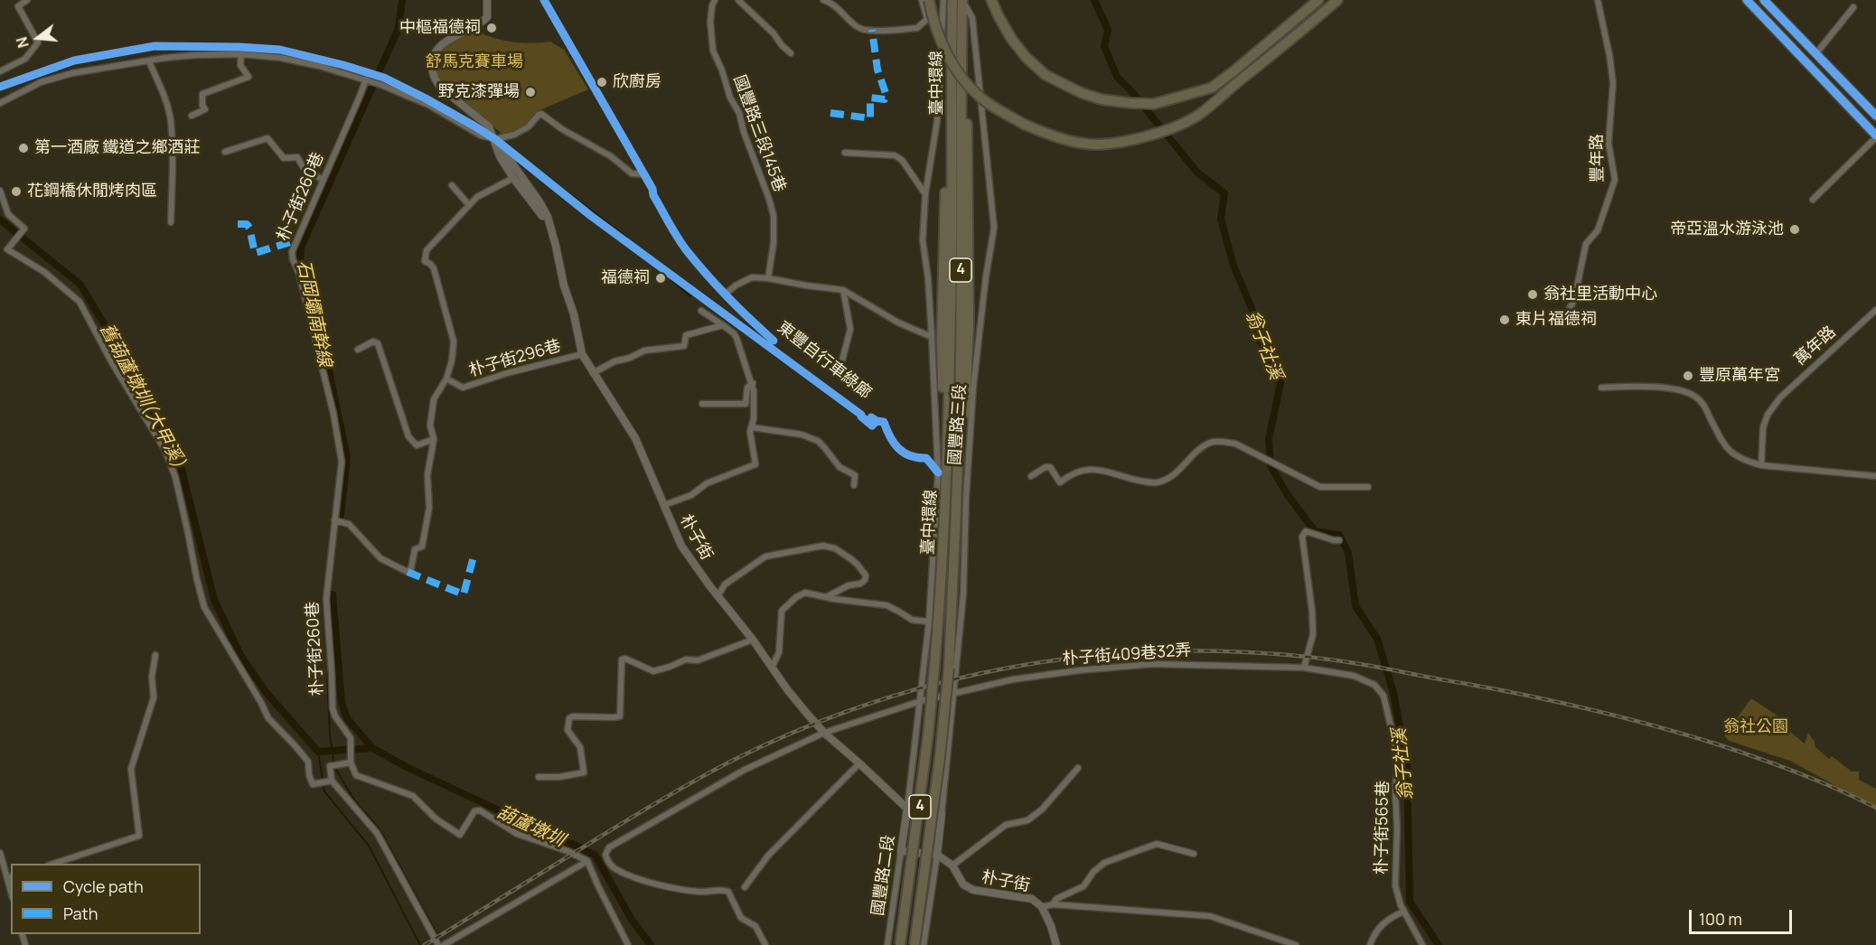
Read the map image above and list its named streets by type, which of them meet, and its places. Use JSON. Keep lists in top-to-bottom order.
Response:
{
  "streets": {
    "highway": ["臺中環線", "4"],
    "street": [
      "國豐路三段145巷",
      "豐年路",
      "朴子街260巷",
      "萬年路",
      "朴子街296巷",
      "國豐路三段",
      "朴子街",
      "朴子街409巷32弄",
      "朴子街565巷",
      "國豐路二段"
    ],
    "cycle path": ["東豐自行車綠廊"]
  },
  "crossings": [
    ["臺中環線", "國豐路三段"],
    ["朴子街296巷", "朴子街"],
    ["國豐路三段", "朴子街"],
    ["國豐路三段", "朴子街409巷32弄"],
    ["國豐路三段", "國豐路二段"],
    ["朴子街", "朴子街409巷32弄"],
    ["朴子街", "國豐路二段"],
    ["朴子街409巷32弄", "朴子街565巷"]
  ],
  "water": [
    "石岡壩南幹線",
    "翁子社溪",
    "舊葫蘆墩圳(大甲溪)",
    "葫蘆墩圳"
  ],
  "parks": ["舒馬克賽車場", "翁社公園"],
  "places": [
    "中樞福德祠",
    "欣廚房",
    "野克漆彈場",
    "第一酒廠 鐵道之鄉酒莊",
    "花鋼橋休閒烤肉區",
    "帝亞溫水游泳池",
    "福德祠",
    "翁社里活動中心",
    "東片福德祠",
    "豐原萬年宮"
  ],
  "legend": ["Cycle path", "Path"],
  "scale_bar": "100 m",
  "north": "left"
}
